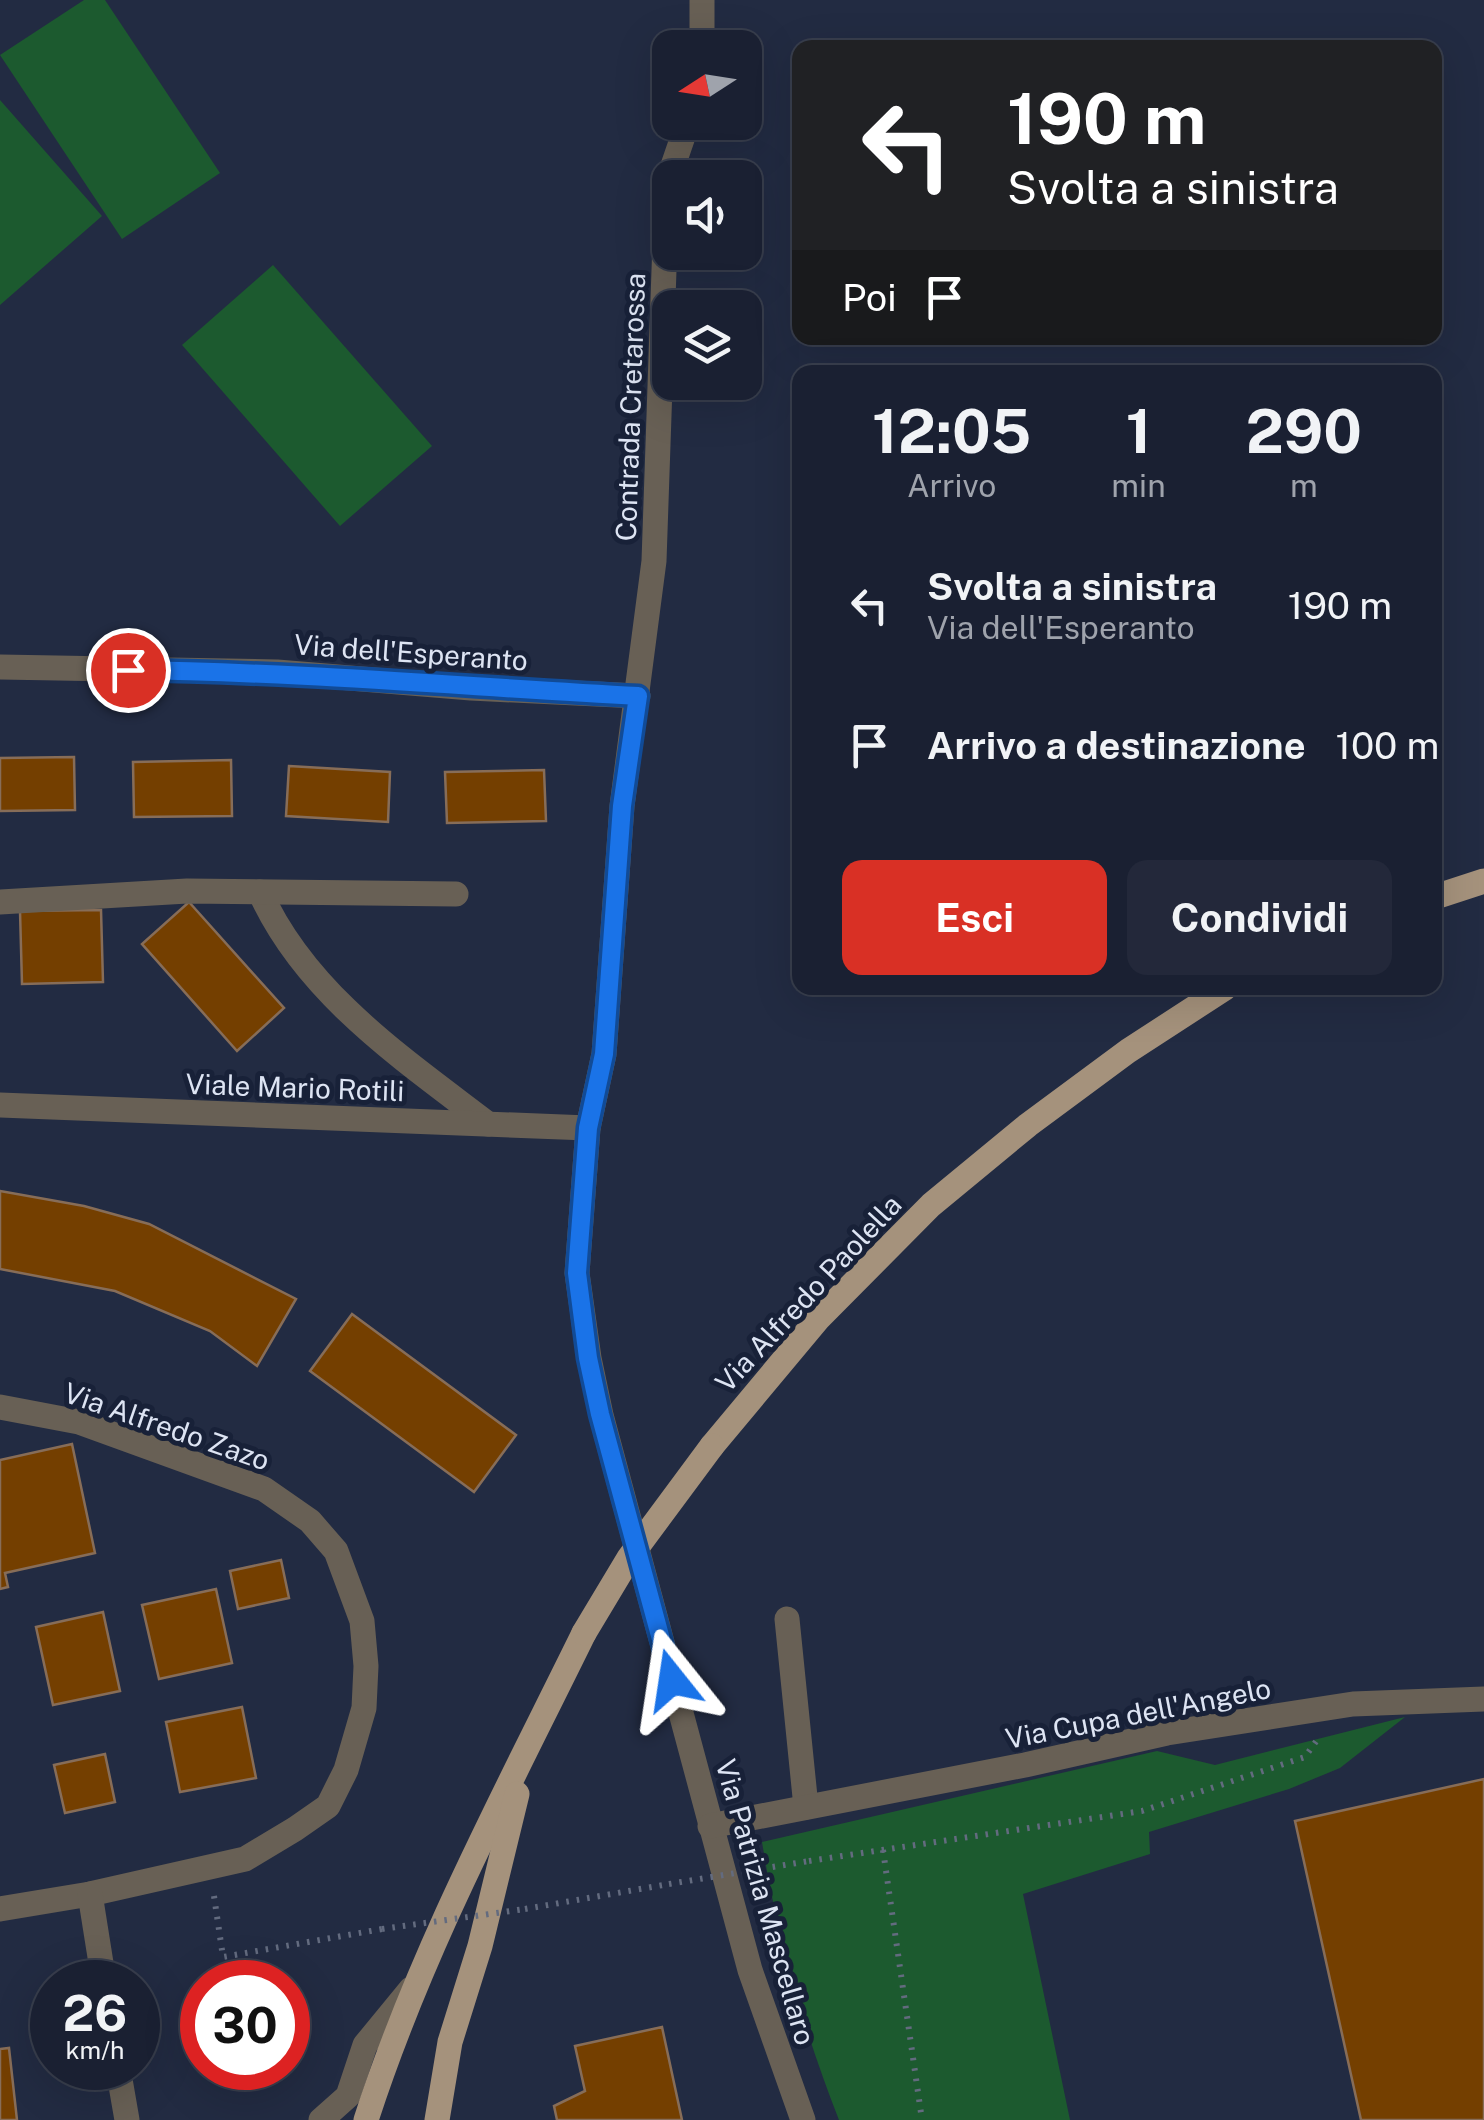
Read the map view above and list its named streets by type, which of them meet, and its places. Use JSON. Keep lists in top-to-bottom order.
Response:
{
  "streets": {
    "main road": ["Via Alfredo Paolella"],
    "street": [
      "Contrada Cretarossa",
      "Via dell'Esperanto",
      "Viale Mario Rotili",
      "Via Alfredo Zazo",
      "Via Cupa dell'Angelo",
      "Via Patrizia Mascellaro"
    ]
  },
  "crossings": [
    ["Contrada Cretarossa", "Via dell'Esperanto"],
    ["Contrada Cretarossa", "Via Patrizia Mascellaro"],
    ["Via dell'Esperanto", "Via Patrizia Mascellaro"],
    ["Viale Mario Rotili", "Via Patrizia Mascellaro"],
    ["Via Cupa dell'Angelo", "Via Patrizia Mascellaro"]
  ],
  "north": "left",
  "page": {
    "turn": ["190 m", "Svolta a sinistra"],
    "then": "Poi",
    "eta": [
      "12:05",
      "Arrivo",
      "1",
      "min",
      "290",
      "m"
    ],
    "list": [
      {
        "name": "Svolta a sinistra",
        "note": "Via dell'Esperanto",
        "value": "190 m"
      },
      {
        "name": "Arrivo a destinazione",
        "value": "100 m"
      }
    ],
    "buttons": ["Esci", "Condividi"],
    "speed": "26 km/h",
    "limit": "30"
  }
}
